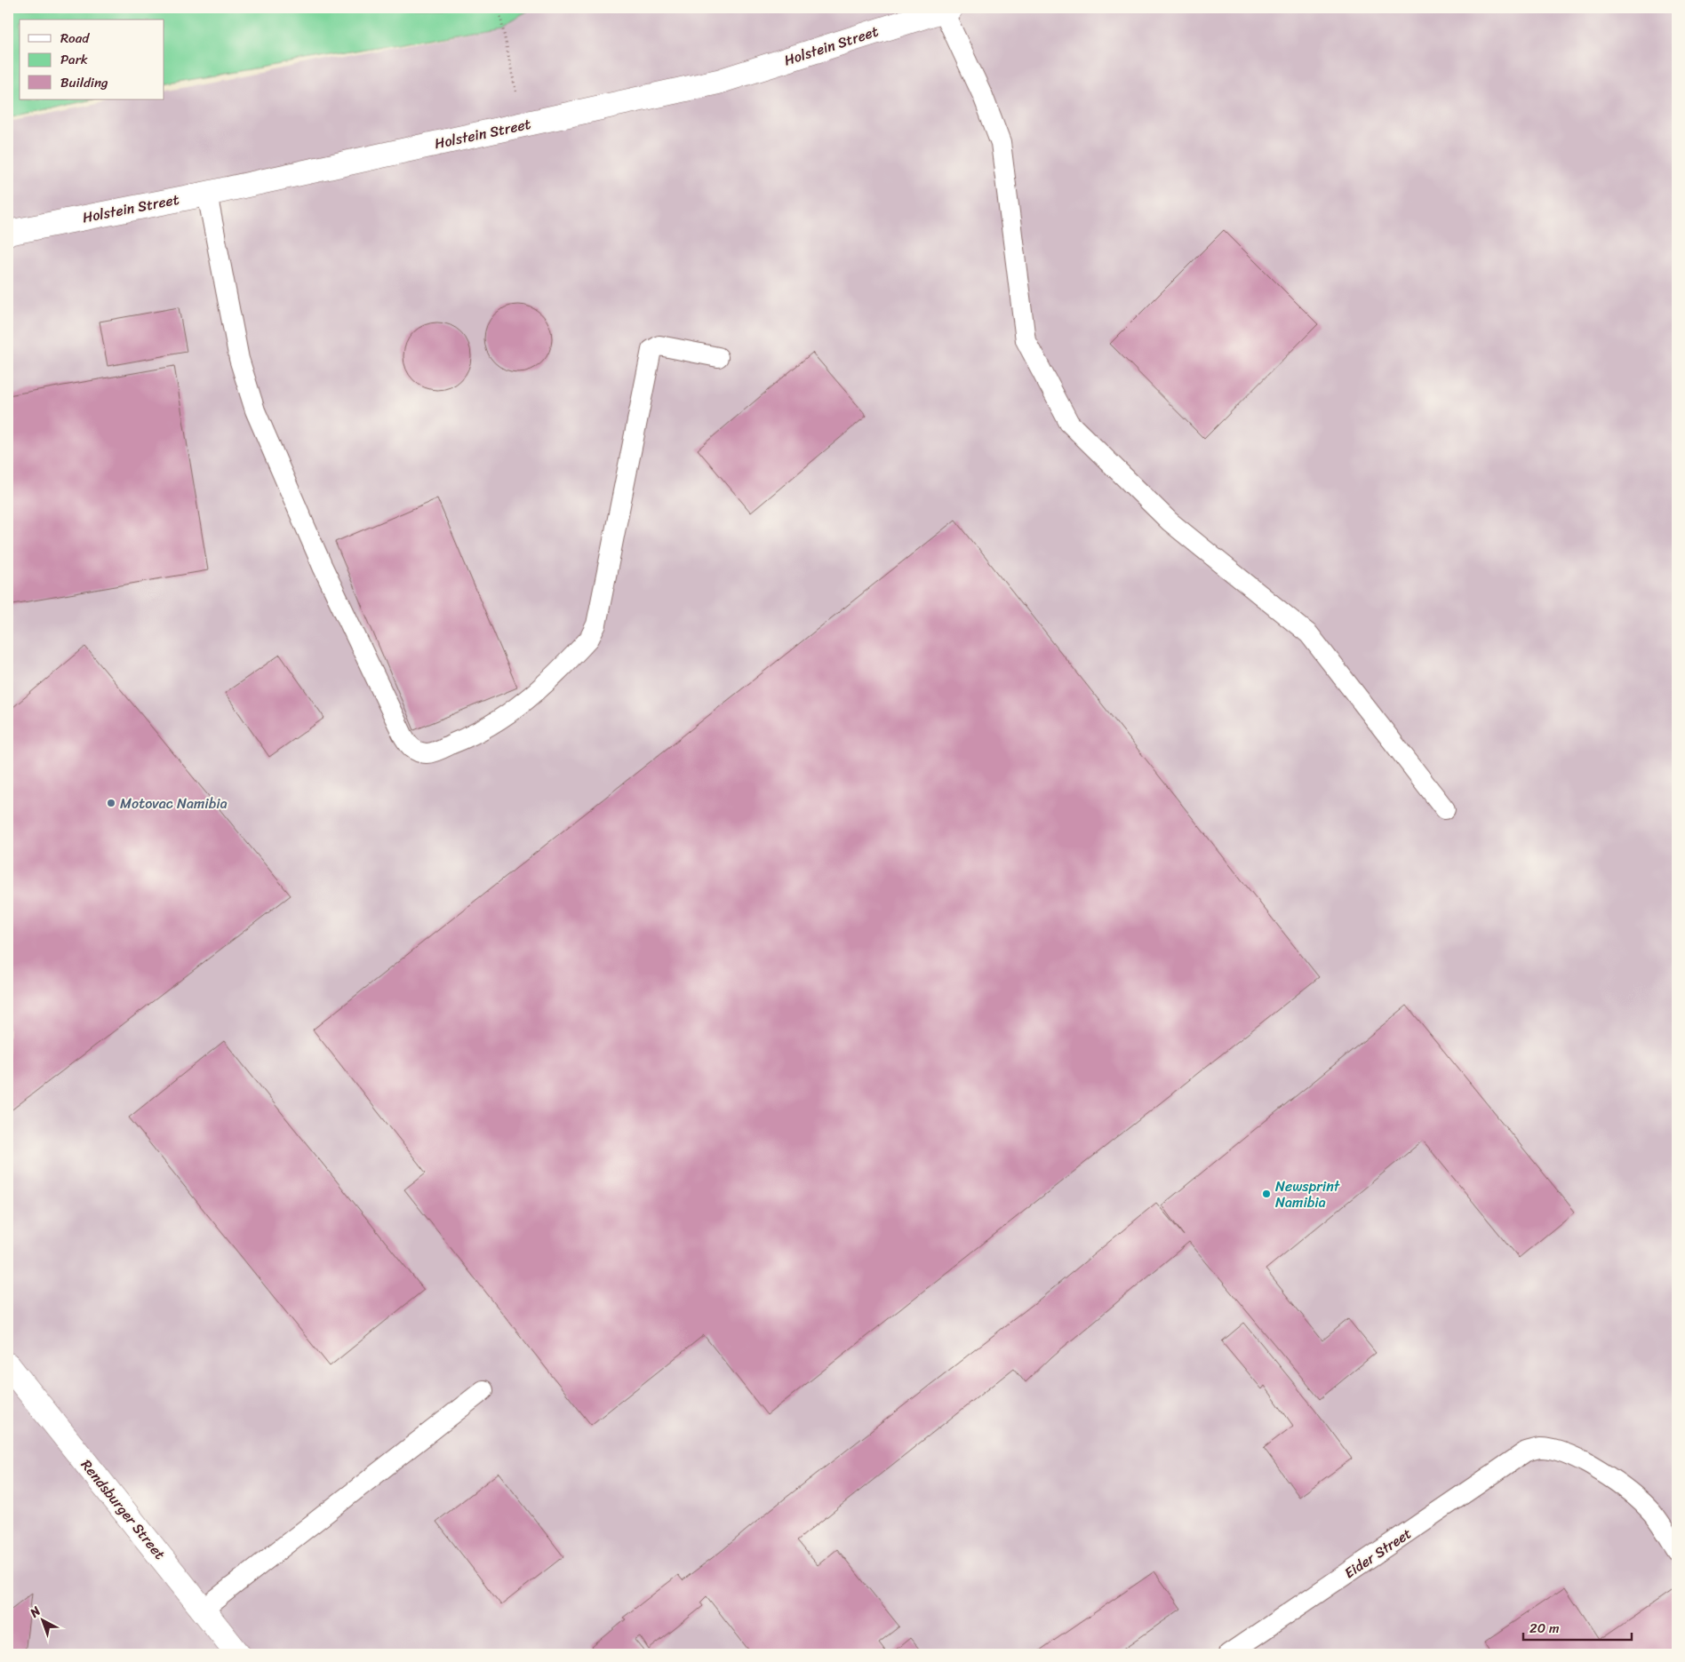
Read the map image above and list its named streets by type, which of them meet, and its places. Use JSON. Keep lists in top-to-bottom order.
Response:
{
  "streets": {
    "street": ["Holstein Street", "Rendsburger Street"],
    "lane": ["Eider Street"]
  },
  "places": ["Motovac Namibia", "Newsprint Namibia"],
  "legend": ["Road", "Park", "Building"],
  "scale_bar": "20 m",
  "north": "top left"
}
